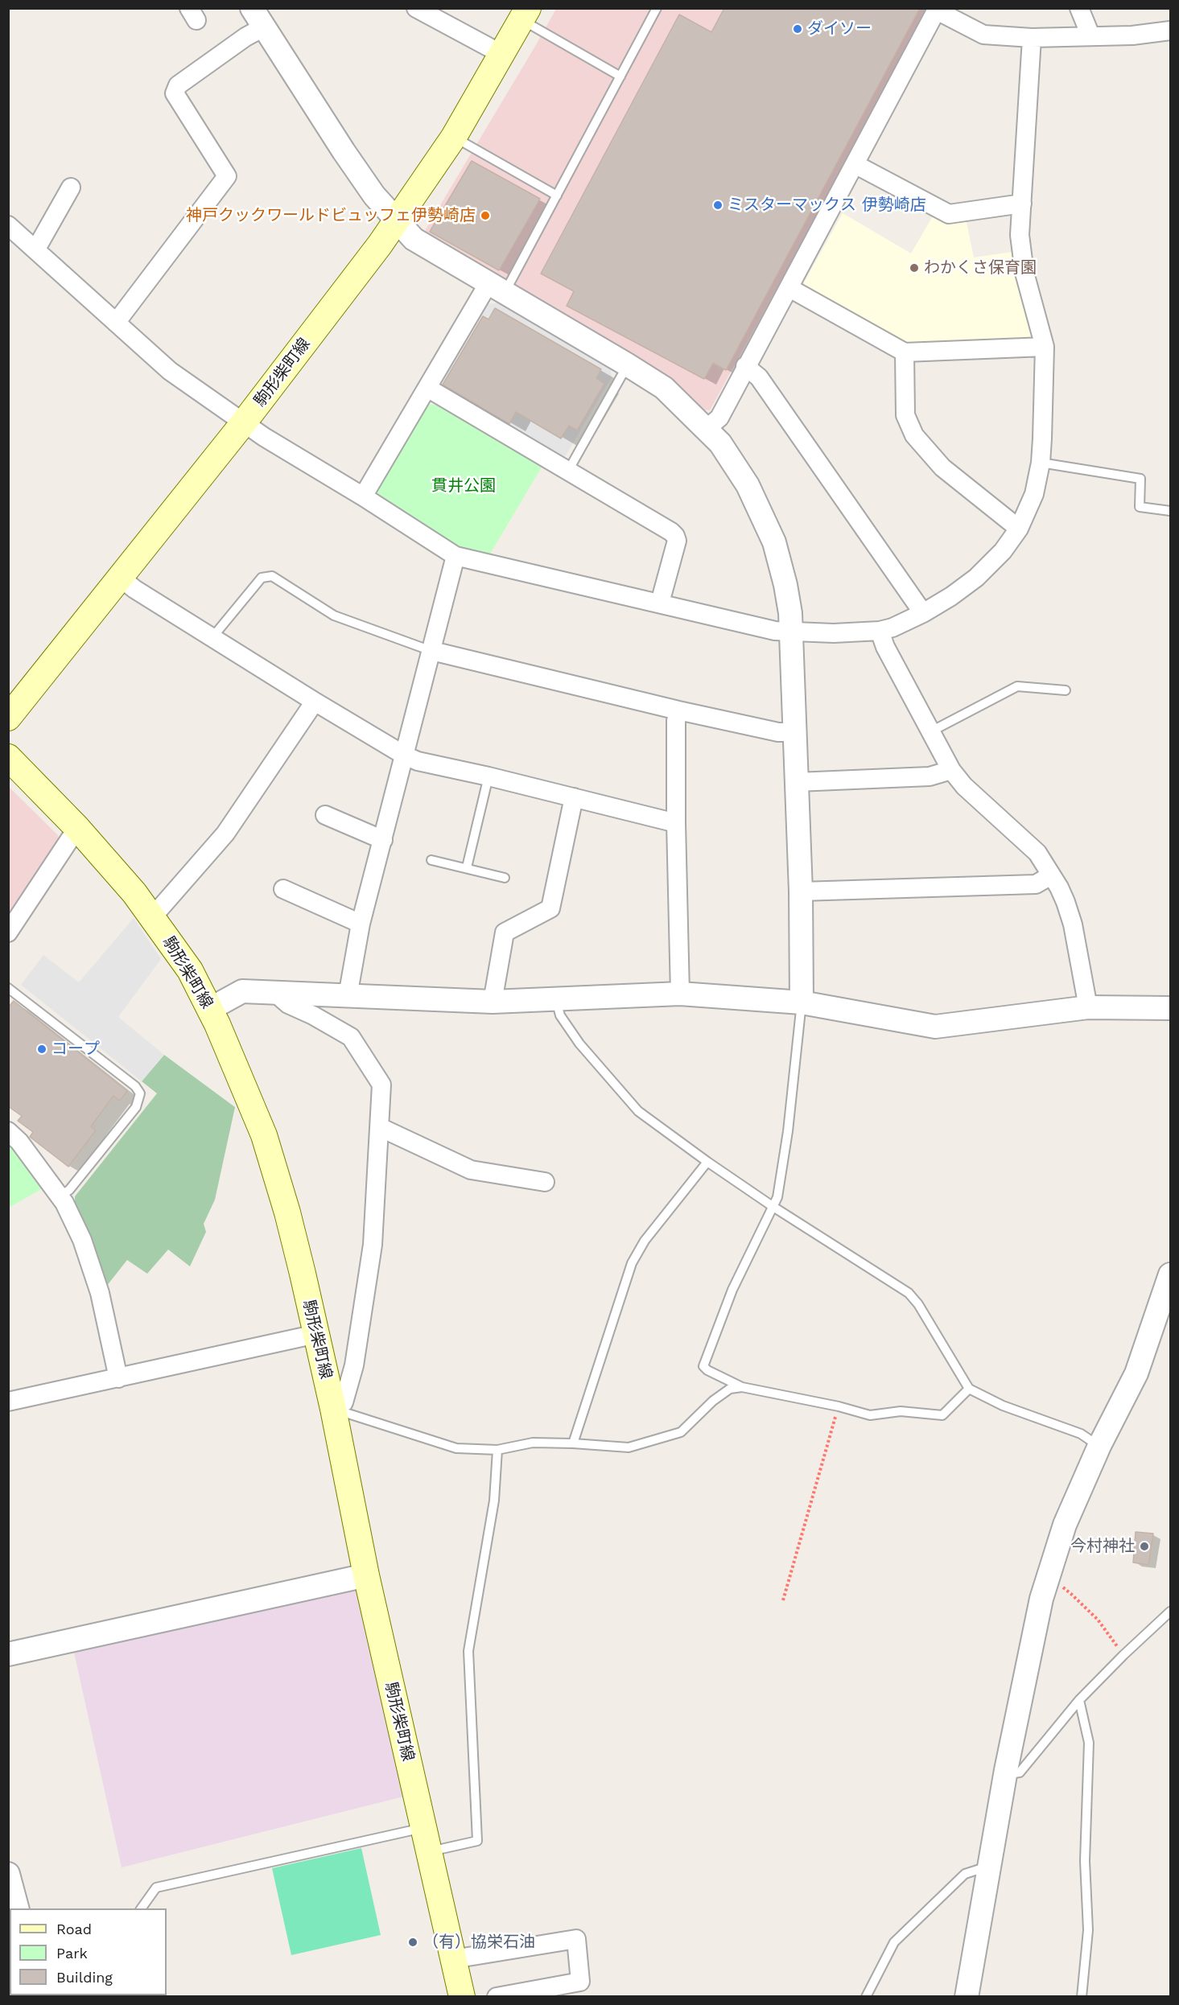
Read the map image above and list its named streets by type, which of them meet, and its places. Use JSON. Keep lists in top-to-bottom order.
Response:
{
  "streets": {
    "main road": ["駒形柴町線"]
  },
  "parks": ["貫井公園"],
  "places": [
    "ダイソー",
    "ミスターマックス 伊勢崎店",
    "神戸クックワールドビュッフェ伊勢崎店",
    "わかくさ保育園",
    "コープ",
    "今村神社",
    "（有）協栄石油"
  ],
  "legend": ["Road", "Park", "Building"]
}
